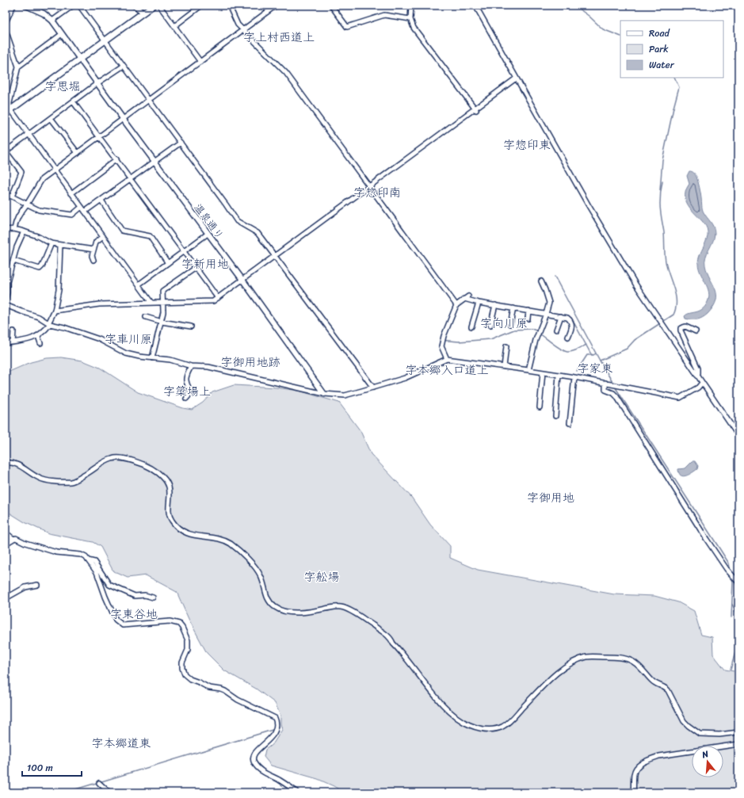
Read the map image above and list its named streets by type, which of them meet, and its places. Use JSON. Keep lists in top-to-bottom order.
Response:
{
  "streets": {
    "street": ["温泉通り"]
  },
  "districts": [
    "字上村西道上",
    "字思堀",
    "字惣印東",
    "字惣印南",
    "字新用地",
    "字向川原",
    "字車川原",
    "字御用地跡",
    "字家東",
    "字本郷入口道上",
    "字簗場上",
    "字御用地",
    "字舩場",
    "字東谷地",
    "字本郷道東"
  ],
  "legend": ["Road", "Park", "Water"],
  "scale_bar": "100 m",
  "north": "top"
}
